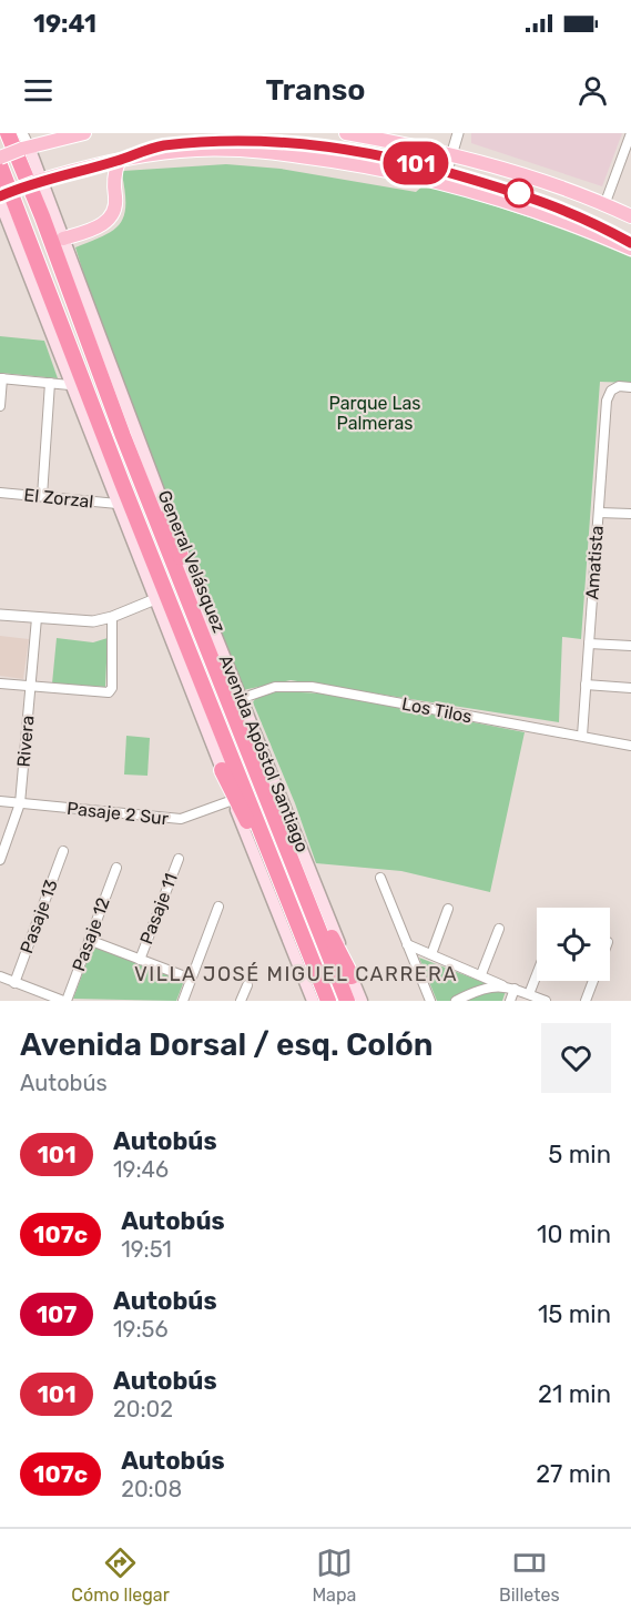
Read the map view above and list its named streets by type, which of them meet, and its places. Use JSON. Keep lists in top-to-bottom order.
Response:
{
  "streets": {
    "highway": ["General Velásquez"],
    "main road": ["Avenida Apóstol Santiago"],
    "street": [
      "El Zorzal",
      "Amatista",
      "Los Tilos",
      "Rivera",
      "Pasaje 2 Sur",
      "Pasaje 11",
      "Pasaje 13",
      "Pasaje 12"
    ]
  },
  "crossings": [
    ["Amatista", "Los Tilos"],
    ["Los Tilos", "Avenida Apóstol Santiago"],
    ["Rivera", "Pasaje 2 Sur"]
  ],
  "districts": ["VILLA JOSÉ MIGUEL CARRERA"],
  "parks": ["Parque Las Palmeras"],
  "lines": ["bus line 101"],
  "page": {
    "status": "19:41",
    "header": "Transo",
    "on_map": "101",
    "heading": ["Avenida Dorsal / esq. Colón", "Autobús"],
    "list": [
      {
        "mark": "101",
        "name": "Autobús",
        "note": "19:46",
        "value": "5 min"
      },
      {
        "mark": "107c",
        "name": "Autobús",
        "note": "19:51",
        "value": "10 min"
      },
      {
        "mark": "107",
        "name": "Autobús",
        "note": "19:56",
        "value": "15 min"
      },
      {
        "mark": "101",
        "name": "Autobús",
        "note": "20:02",
        "value": "21 min"
      },
      {
        "mark": "107c",
        "name": "Autobús",
        "note": "20:08",
        "value": "27 min"
      }
    ],
    "tabs": ["Cómo llegar", "Mapa", "Billetes"]
  }
}
